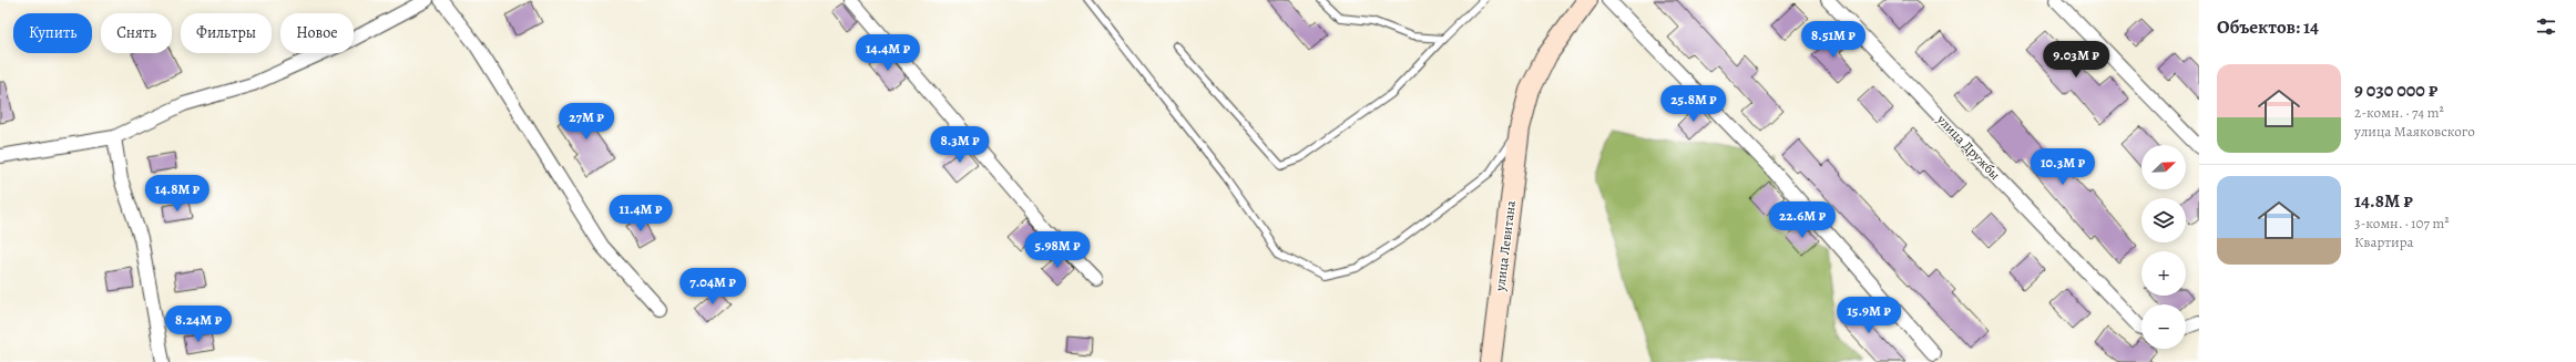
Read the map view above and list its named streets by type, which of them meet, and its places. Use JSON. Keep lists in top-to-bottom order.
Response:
{
  "streets": {
    "main road": ["улица Левитана"],
    "street": ["улица Дружбы"]
  },
  "north": "top right",
  "page": {
    "heading": "Объектов: 14",
    "chip": [
      "Купить",
      "Снять",
      "Фильтры",
      "Новое"
    ],
    "price": [
      "8.51M ₽",
      "14.4M ₽",
      "9.03M ₽",
      "25.8M ₽",
      "27M ₽",
      "8.3M ₽",
      "10.3M ₽",
      "14.8M ₽",
      "11.4M ₽",
      "22.6M ₽",
      "5.98M ₽",
      "7.04M ₽",
      "15.9M ₽",
      "8.24M ₽"
    ],
    "list": [
      {
        "name": "9 030 000 ₽",
        "note": "2-комн. · 74 m² · улица Маяковского"
      },
      {
        "name": "14.8M ₽",
        "note": "3-комн. · 107 m² · Квартира"
      }
    ],
    "map_buttons": ["+", "−"]
  }
}
